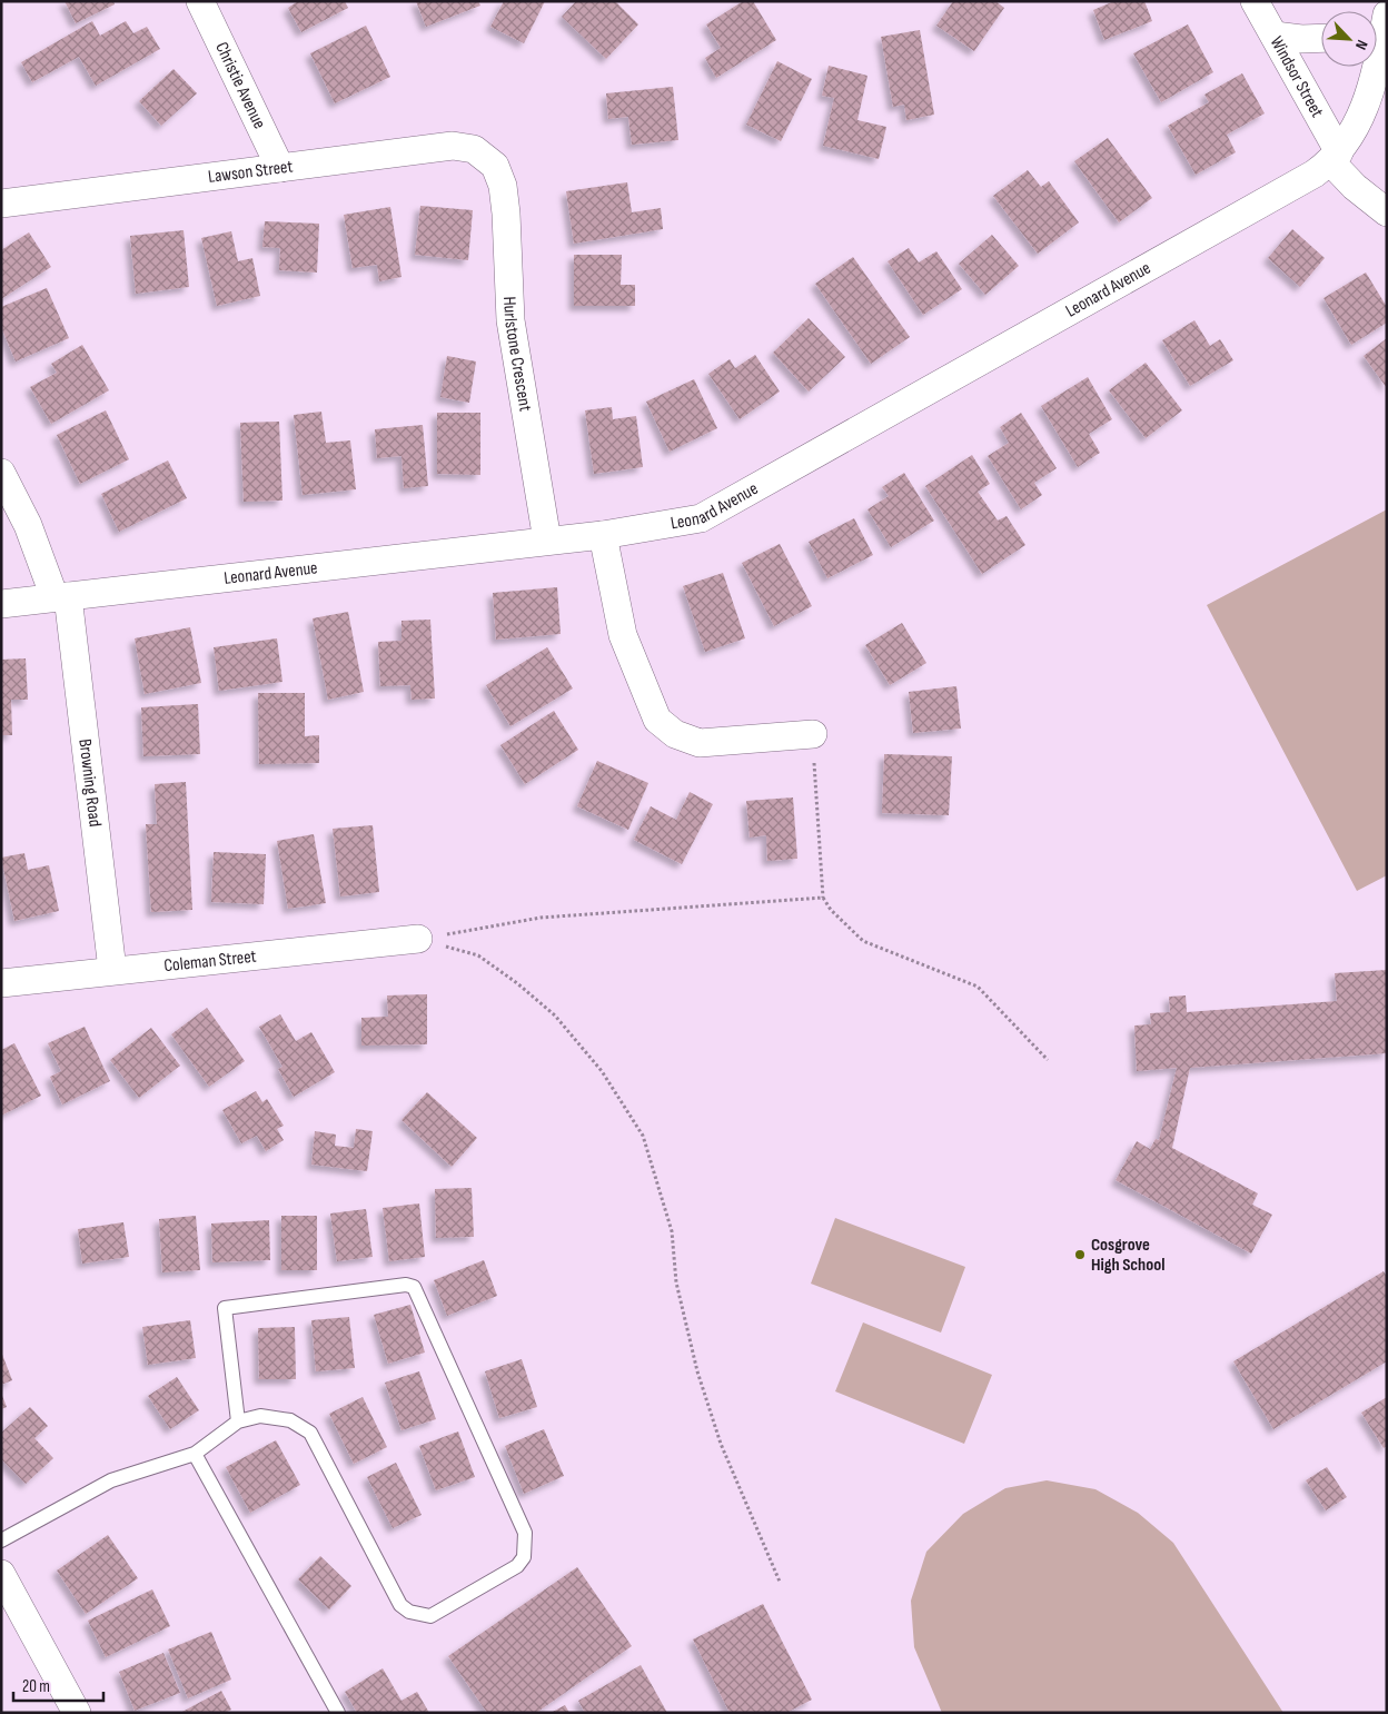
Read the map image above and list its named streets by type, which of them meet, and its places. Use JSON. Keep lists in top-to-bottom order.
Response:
{
  "streets": {
    "street": [
      "Windsor Street",
      "Christie Avenue",
      "Lawson Street",
      "Leonard Avenue",
      "Hurlstone Crescent",
      "Browning Road",
      "Coleman Street"
    ]
  },
  "crossings": [
    ["Windsor Street", "Leonard Avenue"],
    ["Christie Avenue", "Lawson Street"],
    ["Lawson Street", "Hurlstone Crescent"],
    ["Leonard Avenue", "Hurlstone Crescent"],
    ["Leonard Avenue", "Browning Road"],
    ["Browning Road", "Coleman Street"]
  ],
  "places": ["Cosgrove High School"],
  "scale_bar": "20 m",
  "north": "bottom right"
}
